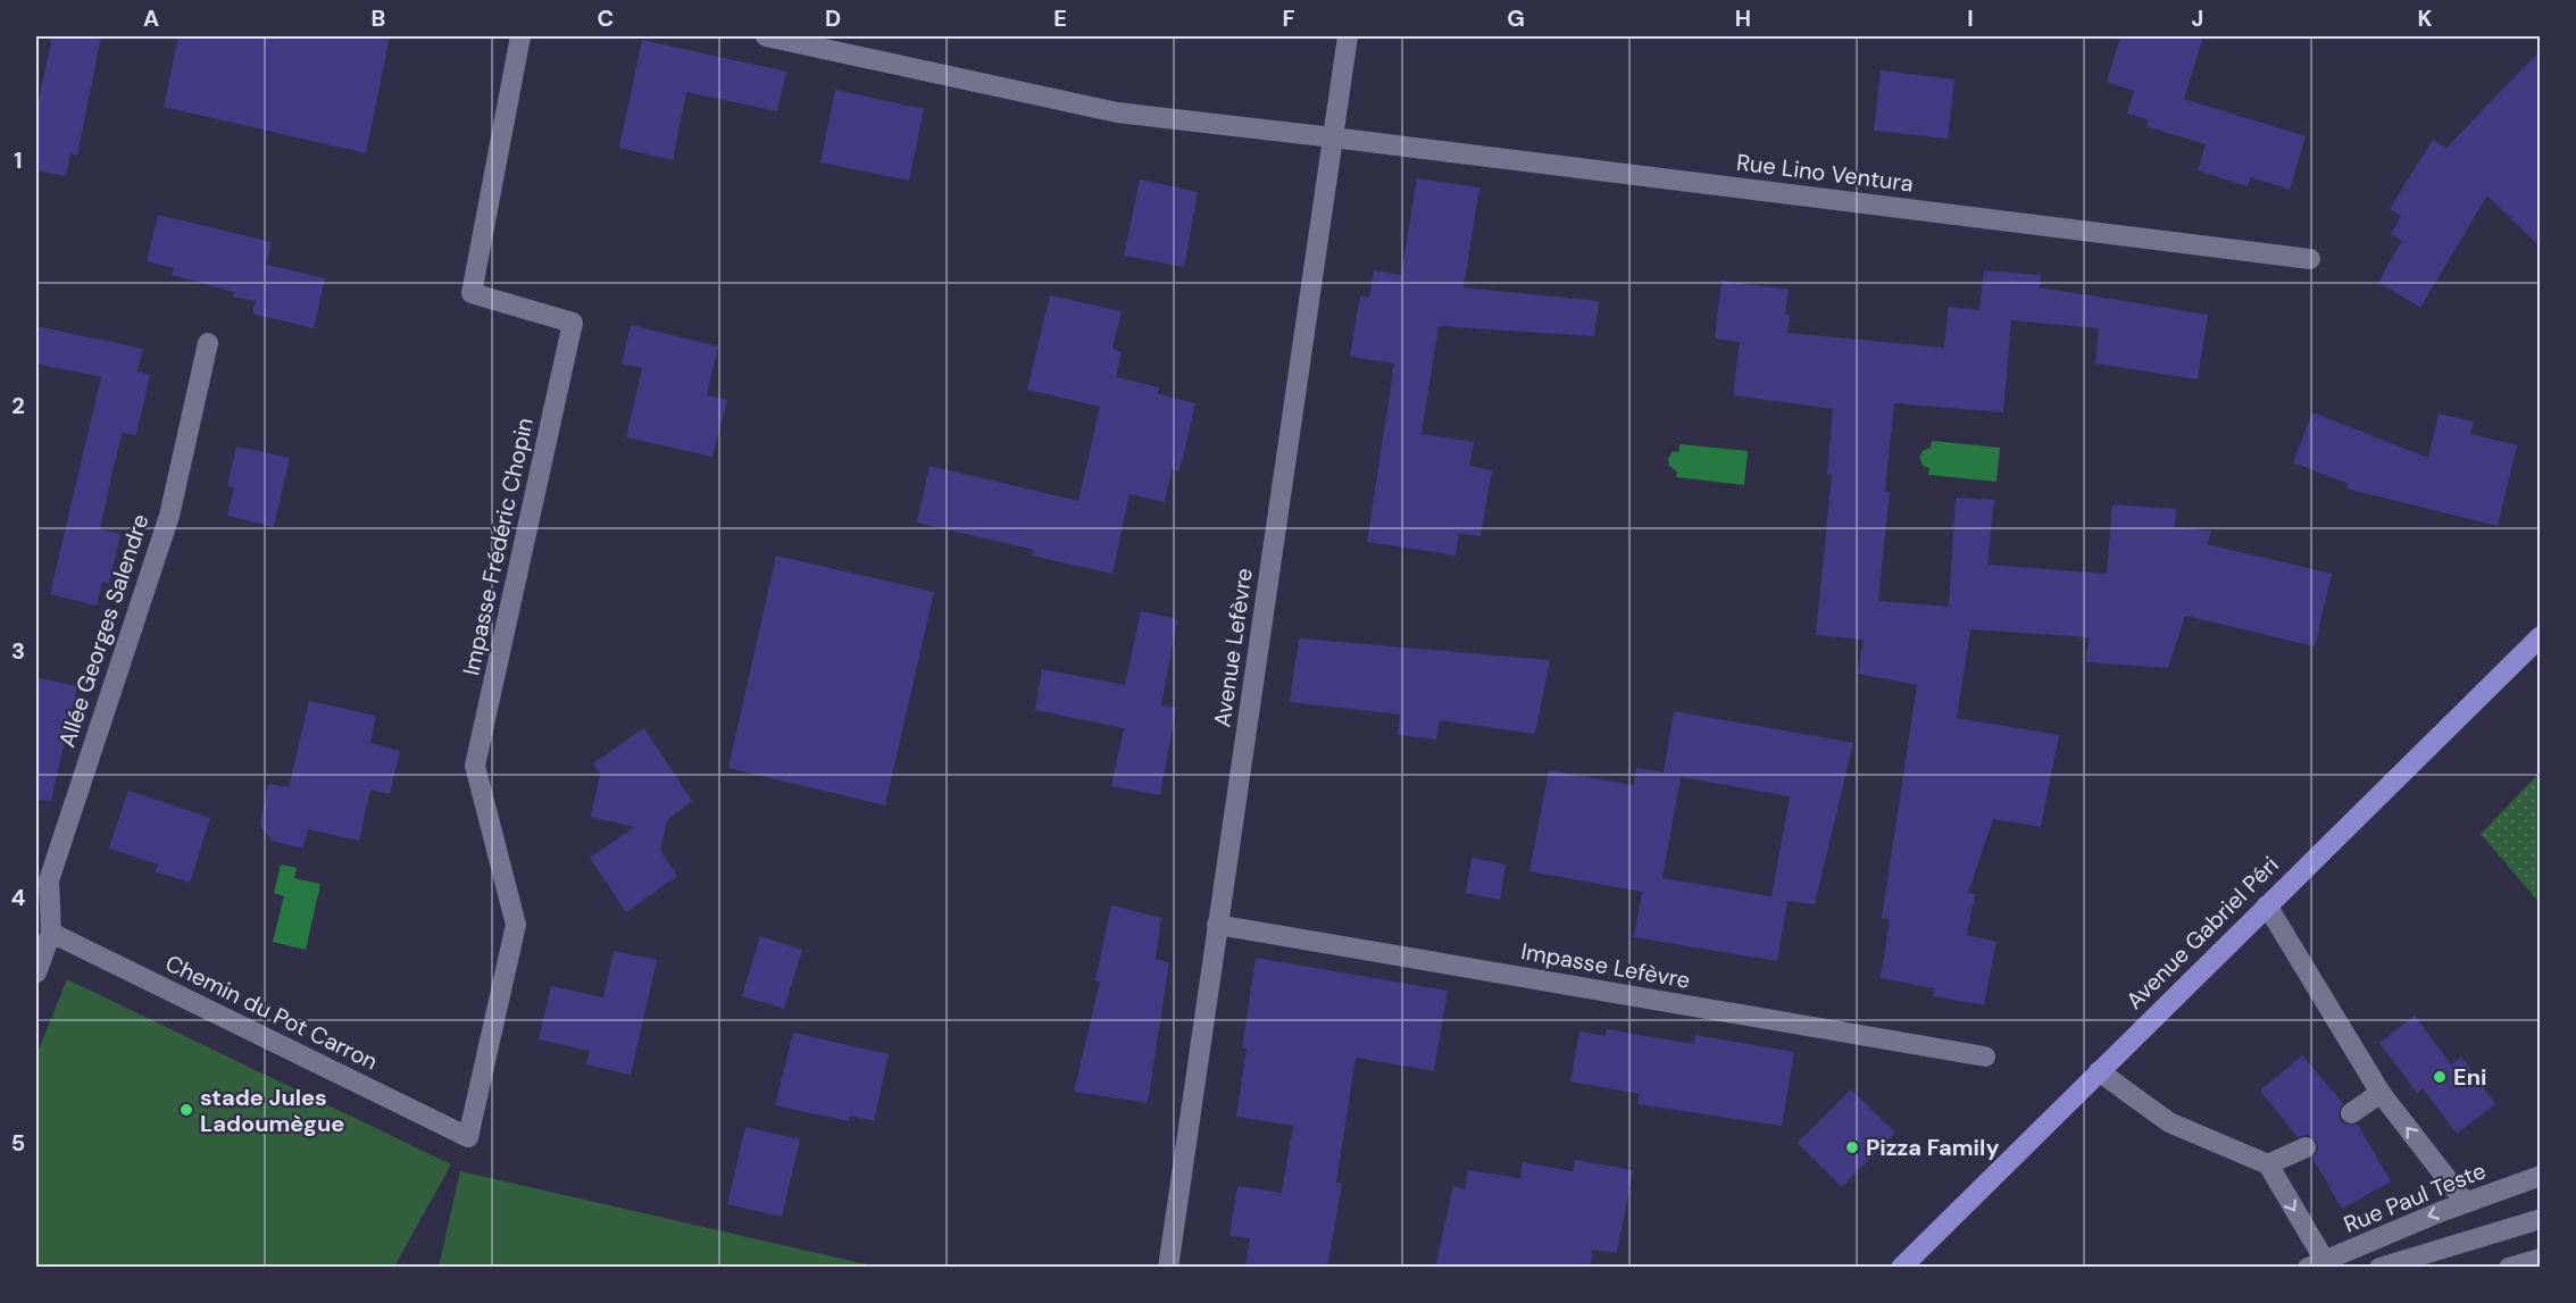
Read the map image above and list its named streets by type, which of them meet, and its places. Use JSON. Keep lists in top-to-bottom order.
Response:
{
  "streets": {
    "main road": ["Avenue Gabriel Péri"],
    "street": [
      "Rue Lino Ventura",
      "Impasse Frédéric Chopin",
      "Allée Georges Salendre",
      "Avenue Lefèvre",
      "Impasse Lefèvre",
      "Chemin du Pot Carron",
      "Rue Paul Teste"
    ]
  },
  "crossings": [
    ["Rue Lino Ventura", "Avenue Lefèvre"],
    ["Impasse Frédéric Chopin", "Chemin du Pot Carron"],
    ["Allée Georges Salendre", "Chemin du Pot Carron"],
    ["Avenue Lefèvre", "Impasse Lefèvre"]
  ],
  "places": ["Eni", "stade Jules Ladoumègue", "Pizza Family"],
  "grid": {
    "columns": [
      "A",
      "B",
      "C",
      "D",
      "E",
      "F",
      "G",
      "H",
      "I",
      "J",
      "K"
    ],
    "rows": [
      "1",
      "2",
      "3",
      "4",
      "5"
    ]
  }
}
